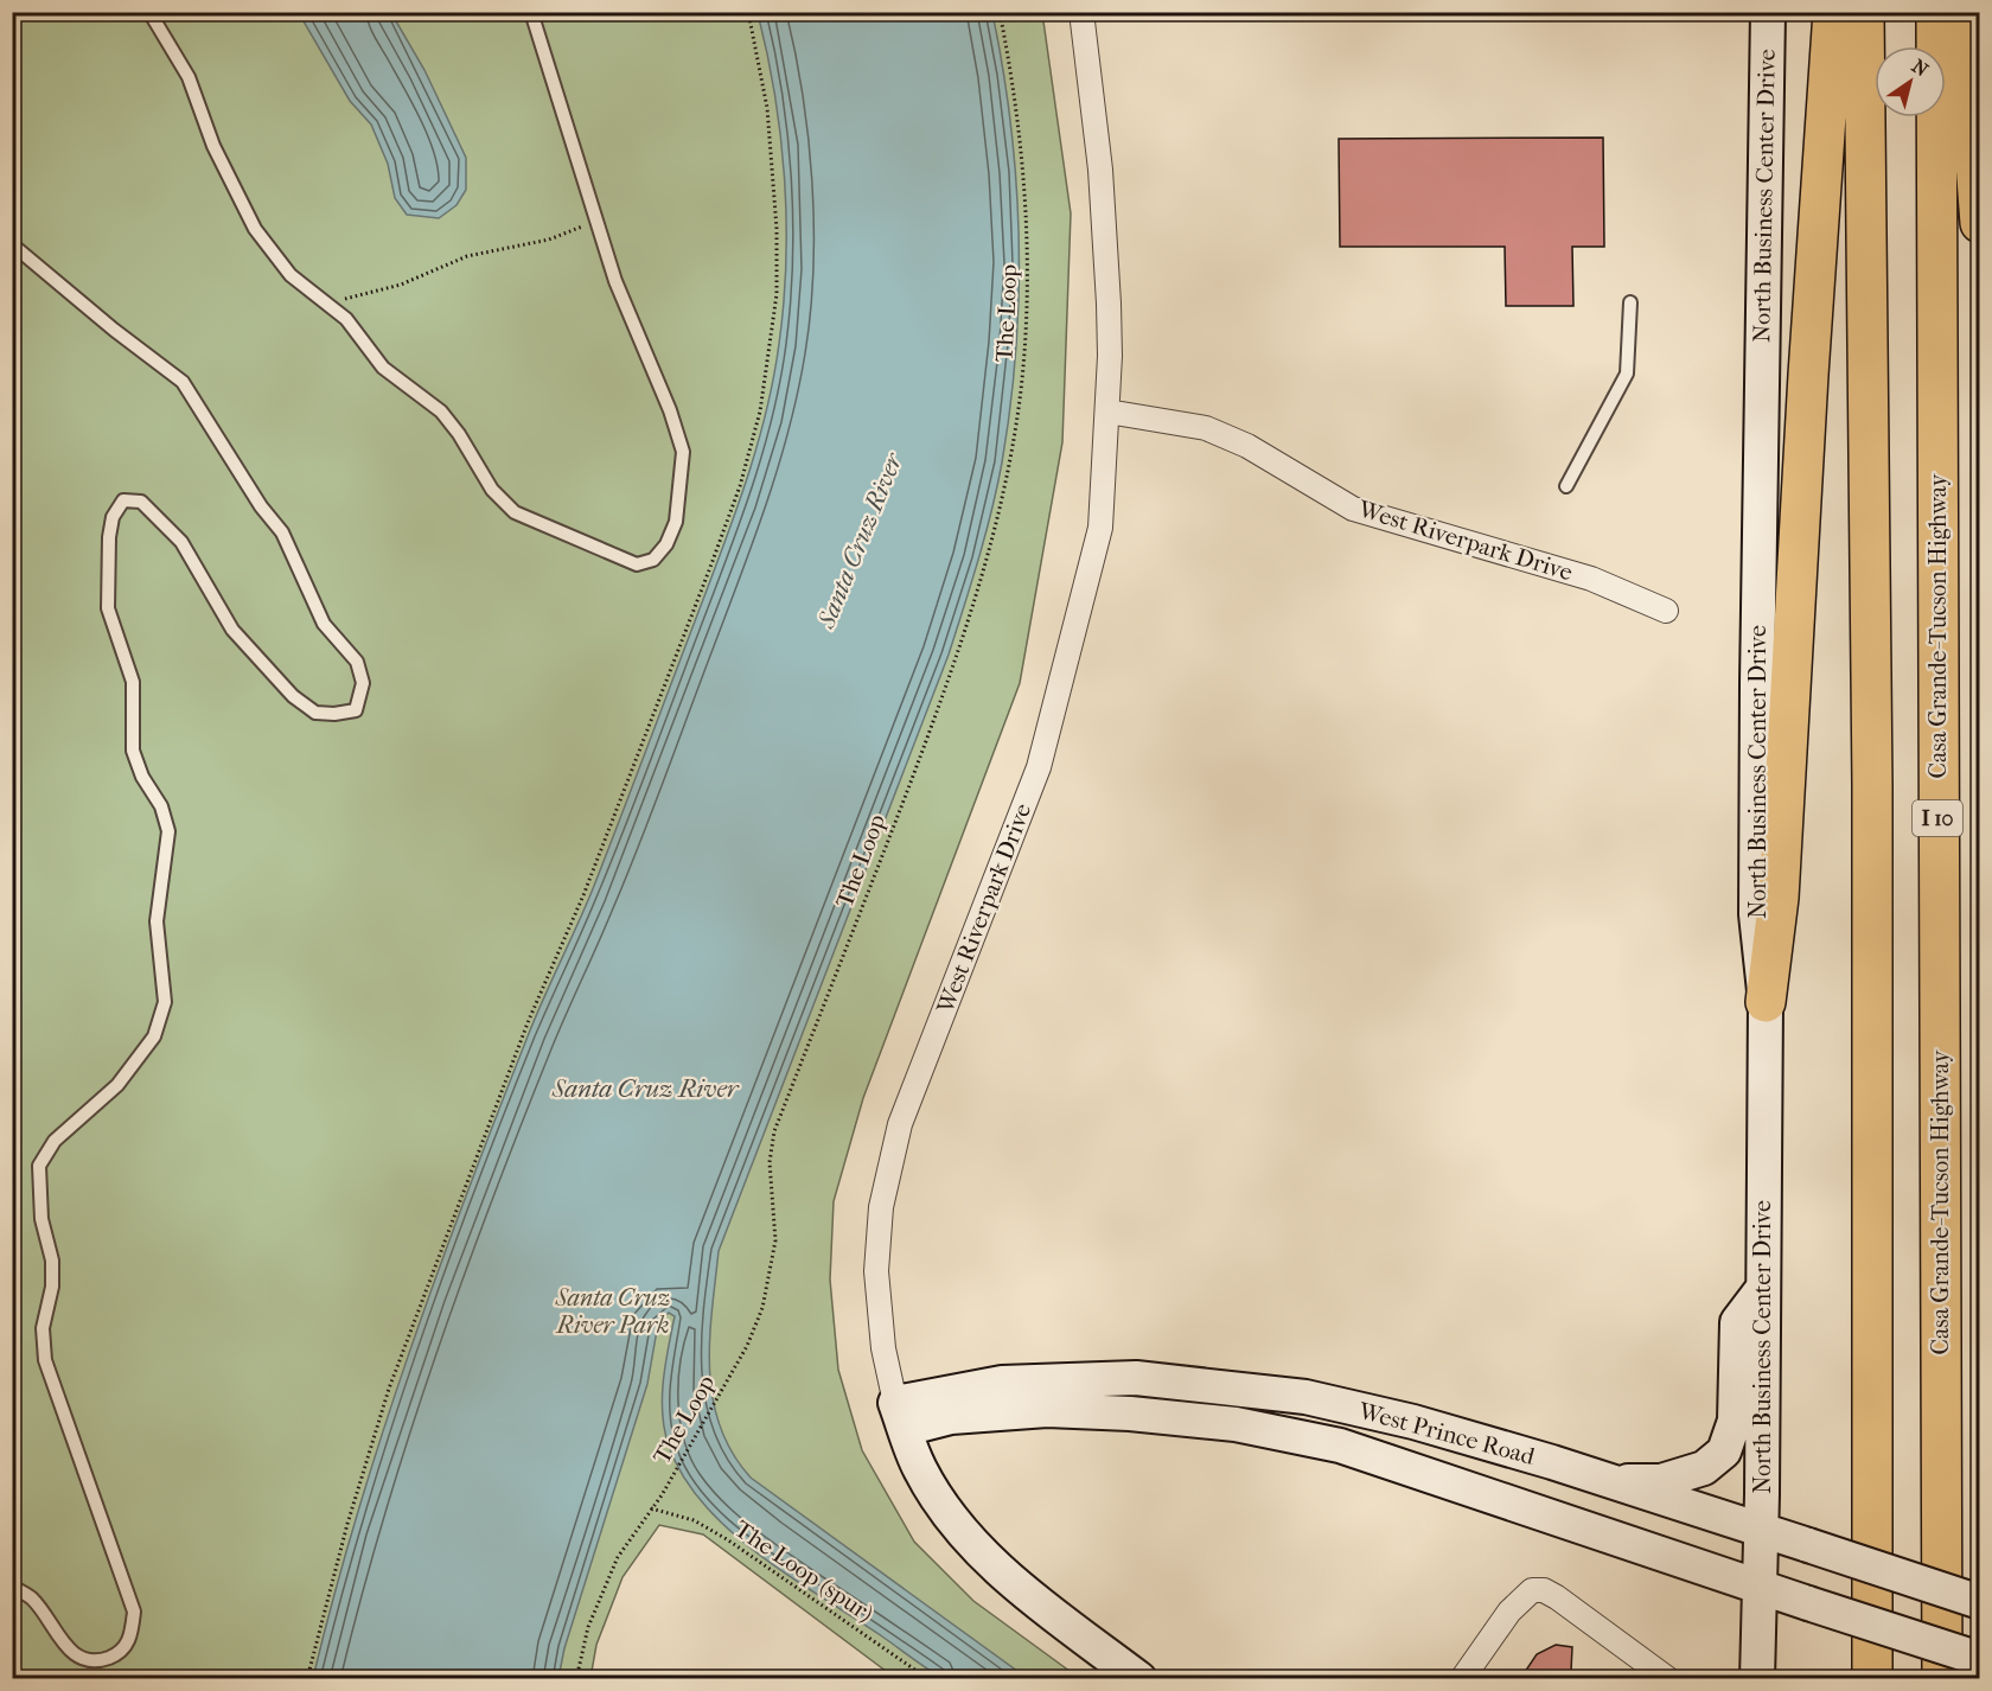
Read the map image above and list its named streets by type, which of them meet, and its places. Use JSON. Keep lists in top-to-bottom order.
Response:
{
  "streets": {
    "highway": ["Casa Grande-Tucson Highway", "I 10"],
    "street": ["North Business Center Drive", "West Riverpark Drive", "West Prince Road"],
    "path": ["The Loop", "The Loop (spur)"]
  },
  "crossings": [
    ["North Business Center Drive", "West Prince Road"],
    ["The Loop", "The Loop (spur)"],
    ["West Riverpark Drive", "West Prince Road"]
  ],
  "water": ["Santa Cruz River"],
  "parks": ["Santa Cruz River Park"],
  "north": "top right"
}
